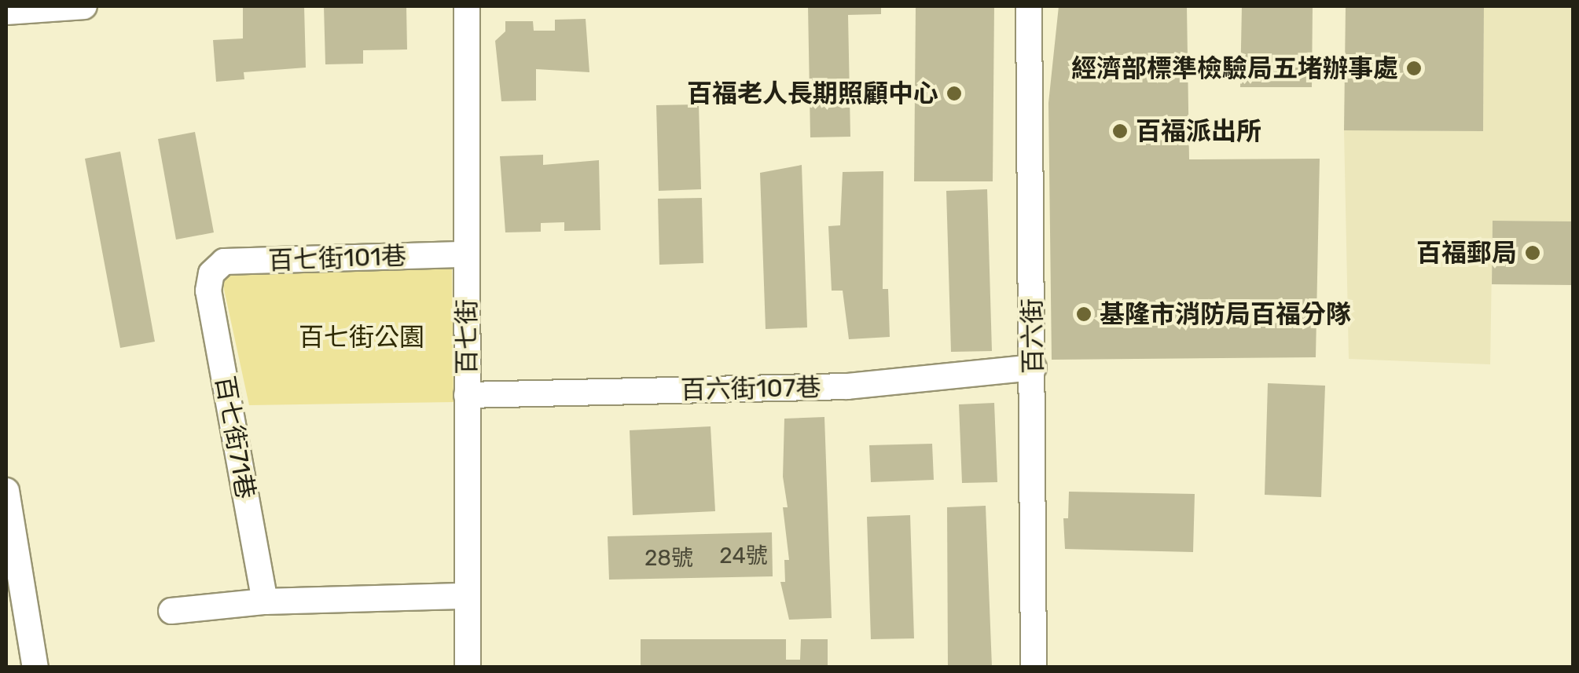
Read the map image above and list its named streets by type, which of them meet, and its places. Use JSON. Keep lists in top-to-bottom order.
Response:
{
  "streets": {
    "street": [
      "百七街101巷",
      "百六街",
      "百七街",
      "百六街107巷",
      "百七街71巷"
    ]
  },
  "crossings": [
    ["百七街101巷", "百七街"],
    ["百七街101巷", "百七街71巷"],
    ["百六街", "百六街107巷"],
    ["百七街", "百六街107巷"]
  ],
  "parks": ["百七街公園"],
  "places": [
    "經濟部標準檢驗局五堵辦事處",
    "百福老人長期照顧中心",
    "百福派出所",
    "百福郵局",
    "基隆市消防局百福分隊"
  ],
  "house_numbers": ["24號", "28號"]
}
